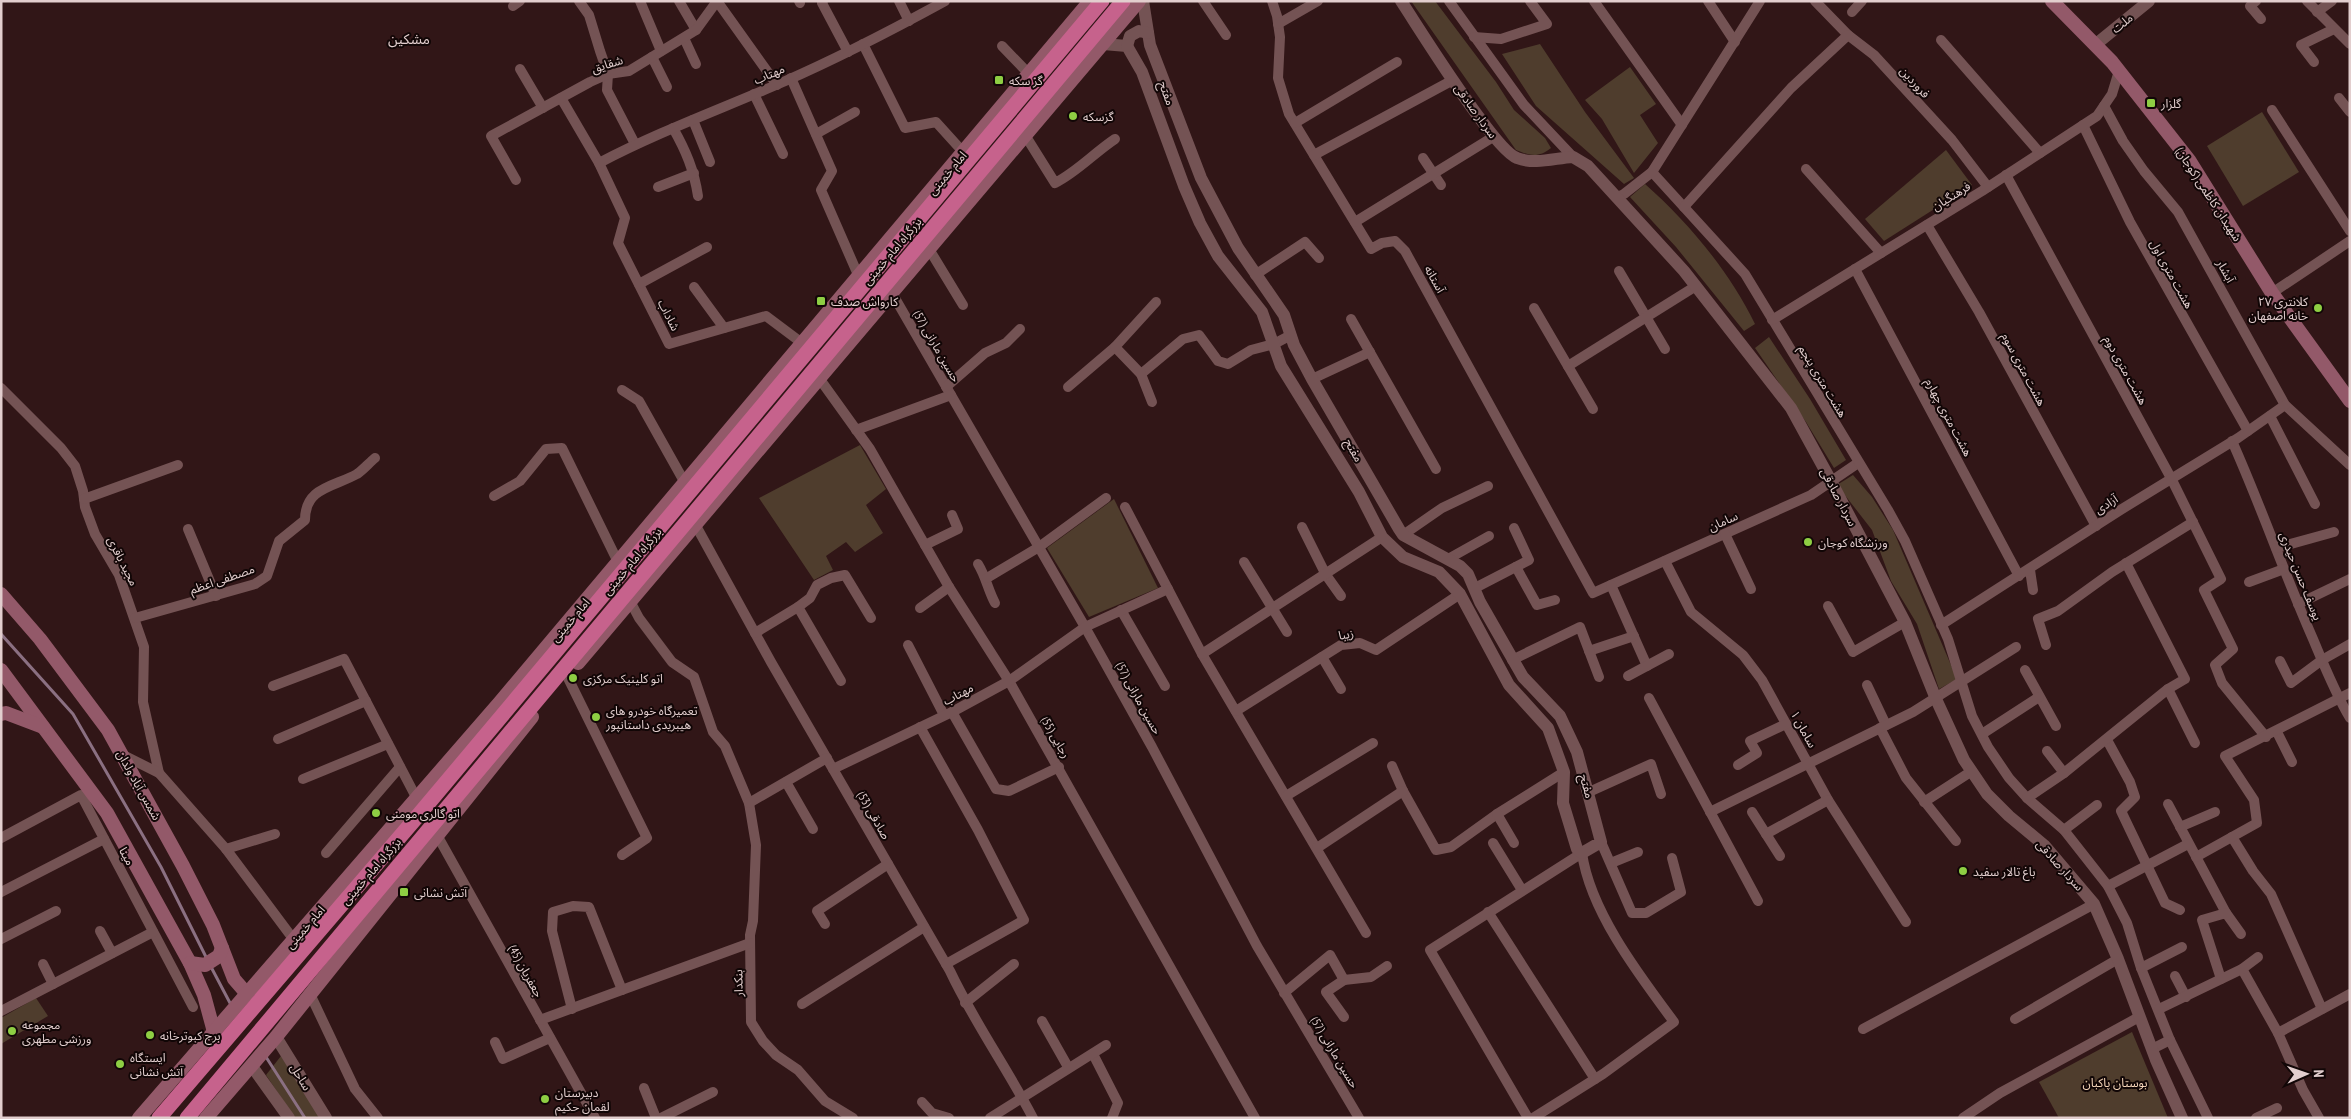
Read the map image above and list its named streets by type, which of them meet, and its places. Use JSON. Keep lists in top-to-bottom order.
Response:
{
  "streets": {
    "highway": ["بزرگراه امام خمینی"],
    "main road": ["امام خمینی", "شهیدان کاظمی (کوجان)", "شمس آباد ولدان"],
    "street": [
      "ملت",
      "شقایق",
      "مهتاب",
      "فروردین",
      "مفتح",
      "سردار صادقی",
      "فرهنگیان",
      "آبشار",
      "هشت متری اول",
      "آستانه",
      "شاداب",
      "حسین مارانی (57)",
      "هشت متری سوم",
      "هشت متری دوم",
      "هشت متری پنجم",
      "هشت متری چهارم",
      "آزادی",
      "سامان",
      "مجید باقری",
      "یوسف حسن حیدری",
      "مصطفی اعظم",
      "زیبا",
      "سامان ۱",
      "رجایی (55)",
      "صادقی (53)",
      "مینا",
      "جعفریان (45)",
      "بنکدار",
      "ساحل"
    ]
  },
  "crossings": [
    ["ملت", "شهیدان کاظمی (کوجان)"],
    ["شقایق", "شاداب"],
    ["مهتاب", "شاداب"],
    ["مهتاب", "حسین مارانی (57)"],
    ["مهتاب", "رجایی (55)"],
    ["مهتاب", "صادقی (53)"],
    ["فروردین", "فرهنگیان"],
    ["مفتح", "زیبا"],
    ["سردار صادقی", "سامان"],
    ["امام خمینی", "بزرگراه امام خمینی"],
    ["امام خمینی", "شاداب"],
    ["امام خمینی", "شمس آباد ولدان"],
    ["شهیدان کاظمی (کوجان)", "فرهنگیان"],
    ["فرهنگیان", "آبشار"],
    ["فرهنگیان", "هشت متری اول"],
    ["فرهنگیان", "هشت متری سوم"],
    ["فرهنگیان", "هشت متری دوم"],
    ["فرهنگیان", "هشت متری پنجم"],
    ["فرهنگیان", "هشت متری چهارم"],
    ["آبشار", "آزادی"],
    ["هشت متری اول", "آزادی"],
    ["آستانه", "سامان"],
    ["هشت متری سوم", "آزادی"],
    ["هشت متری دوم", "آزادی"],
    ["هشت متری پنجم", "آزادی"],
    ["هشت متری پنجم", "سامان"],
    ["هشت متری چهارم", "آزادی"],
    ["آزادی", "یوسف حسن حیدری"],
    ["سامان", "سامان ۱"],
    ["مجید باقری", "مصطفی اعظم"]
  ],
  "districts": ["مشکین"],
  "parks": ["بوستان پاکبان"],
  "places": {
    "transit": [
      "گز سکه",
      "گلزار",
      "کارواش صدف",
      "آتش نشانی"
    ],
    "other": [
      "گزسکه",
      "کلانتری ۲۷ خانه اصفهان",
      "ورزشگاه کوجان",
      "اتو کلینیک مرکزی",
      "تعمیرگاه خودرو های هیبریدی داستانپور",
      "اتو گالری مومنی",
      "باغ تالار سفید",
      "مجموعه ورزشی مطهری",
      "برج کبوترخانه",
      "ایستگاه آتش نشانی",
      "دبیرستان لقمان حکیم"
    ]
  },
  "north": "right"
}
